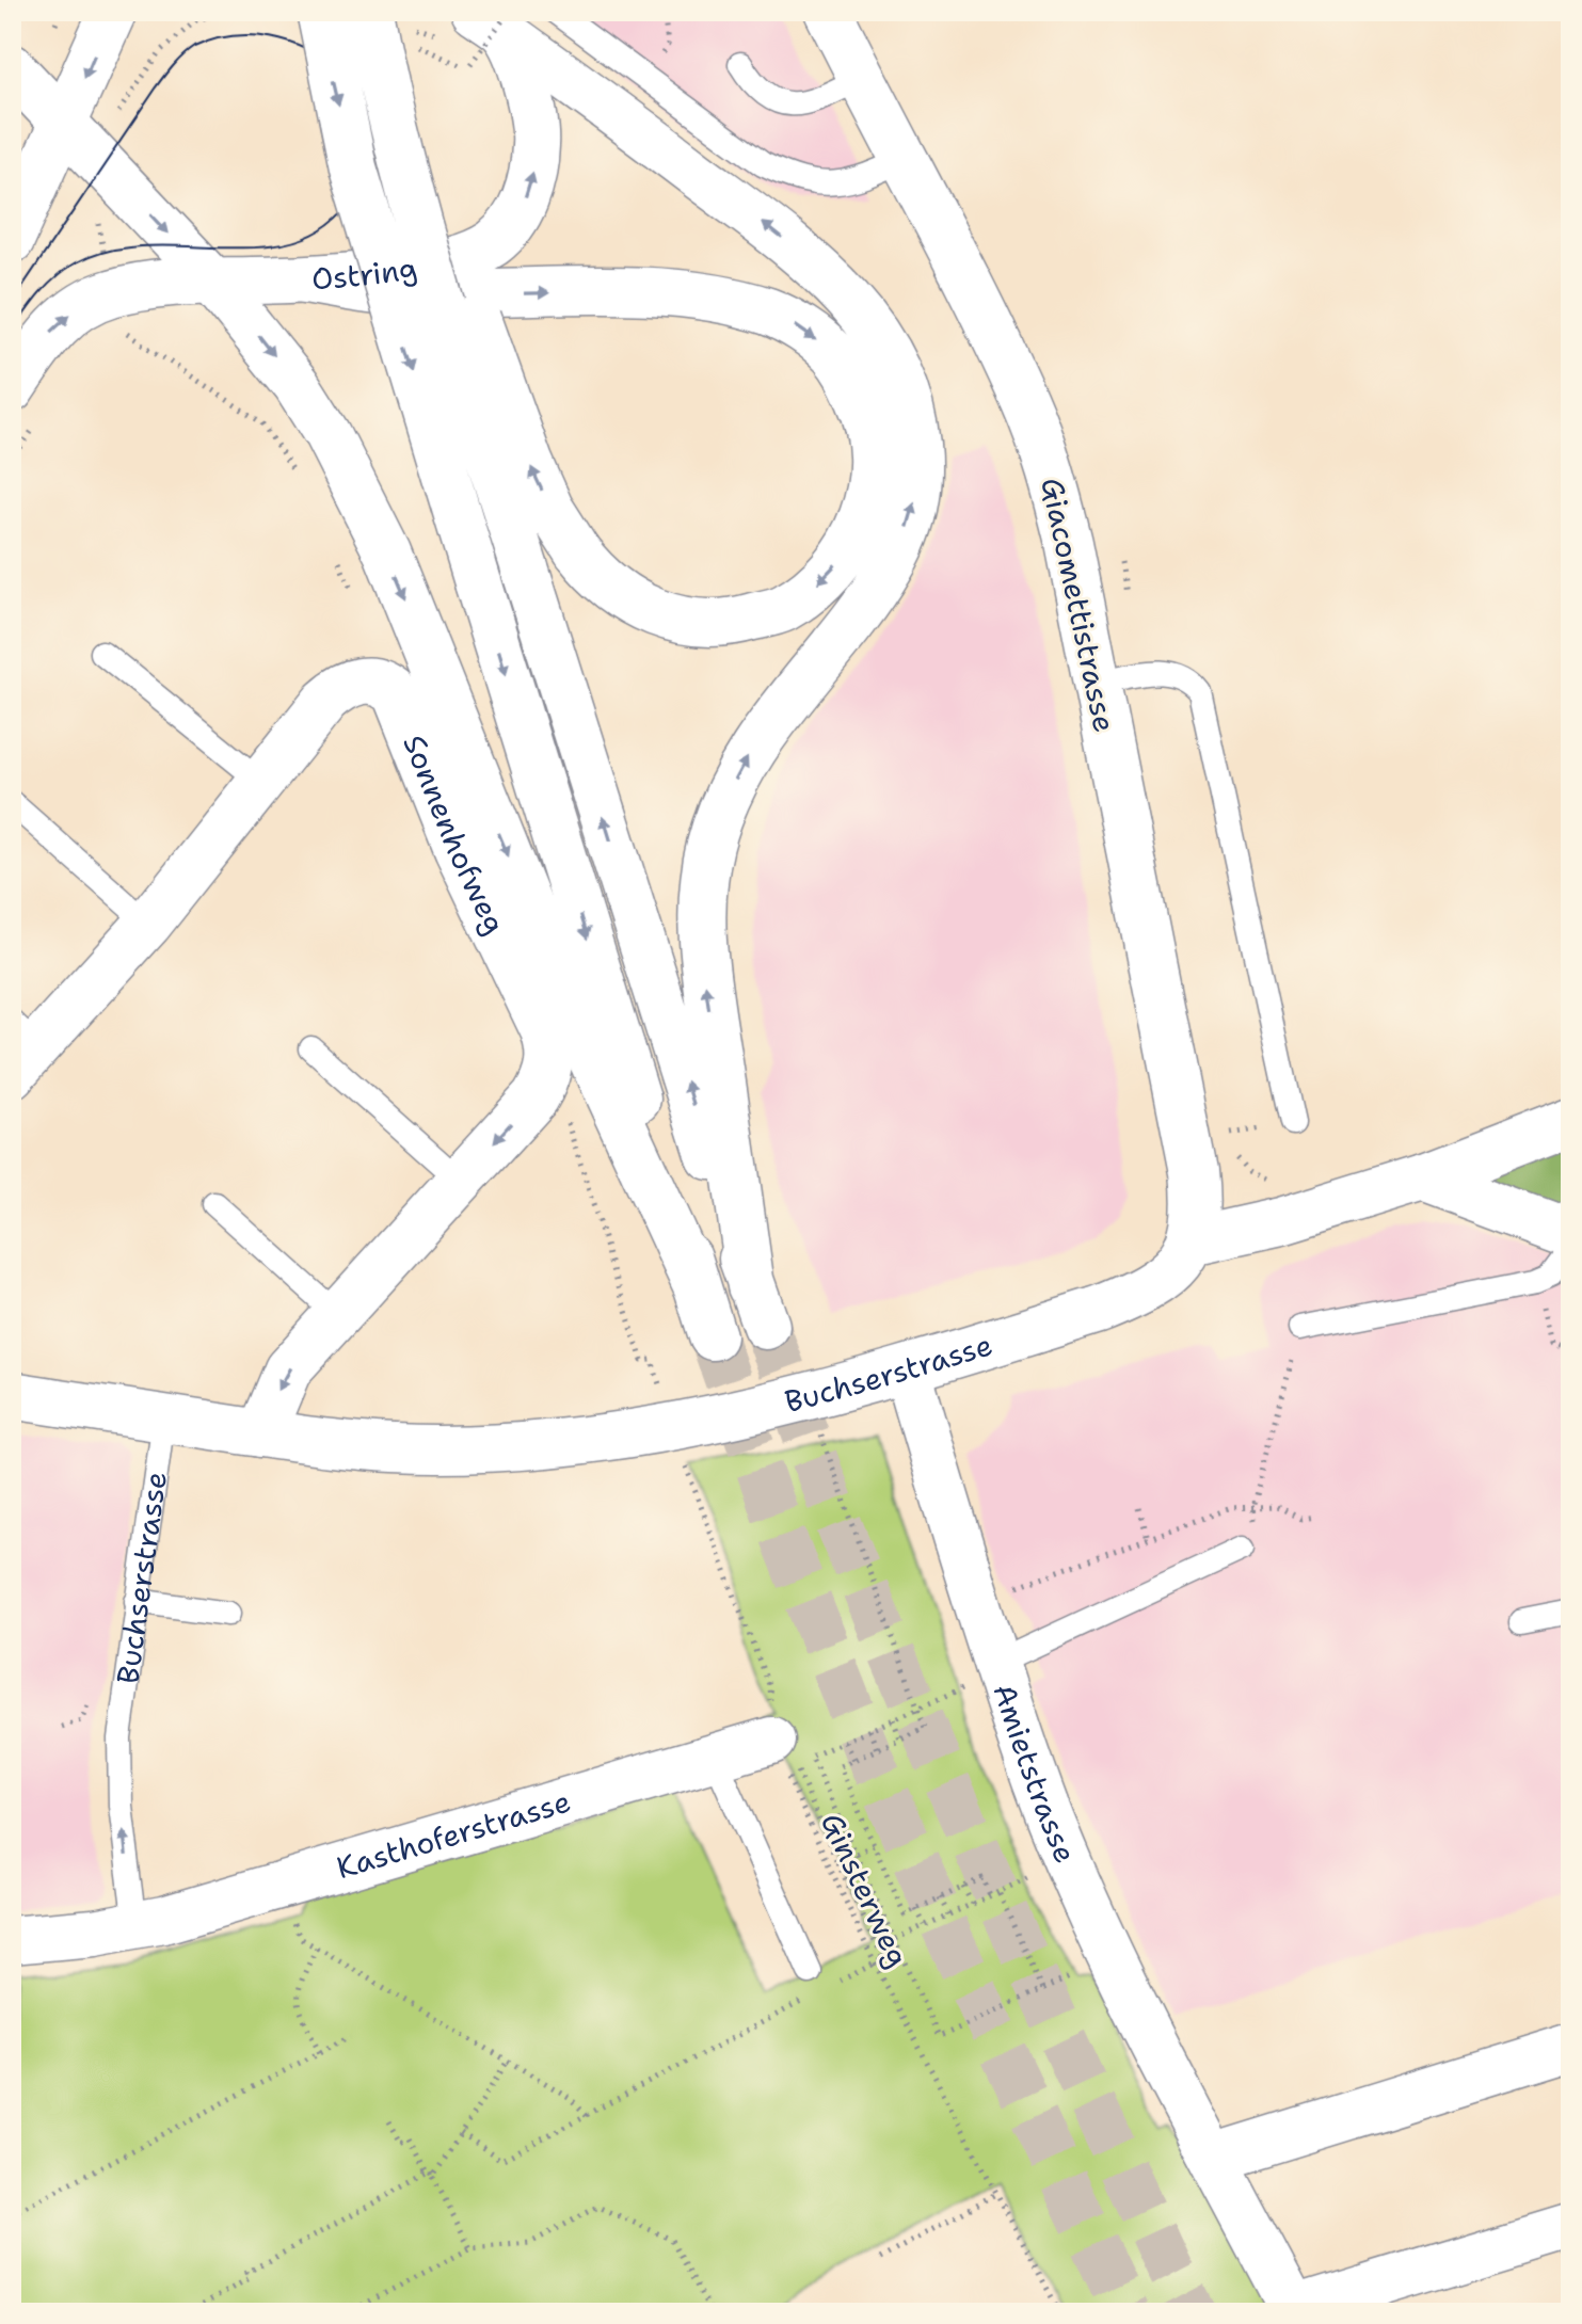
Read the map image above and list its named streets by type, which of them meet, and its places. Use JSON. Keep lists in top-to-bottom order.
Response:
{
  "streets": {
    "main road": [
      "Ostring",
      "Giacomettistrasse",
      "Sonnenhofweg",
      "Buchserstrasse",
      "Amietstrasse",
      "Kasthoferstrasse"
    ],
    "path": ["Ginsterweg"]
  },
  "crossings": [
    ["Giacomettistrasse", "Buchserstrasse"],
    ["Buchserstrasse", "Amietstrasse"],
    ["Buchserstrasse", "Kasthoferstrasse"],
    ["Kasthoferstrasse", "Ginsterweg"]
  ]
}
